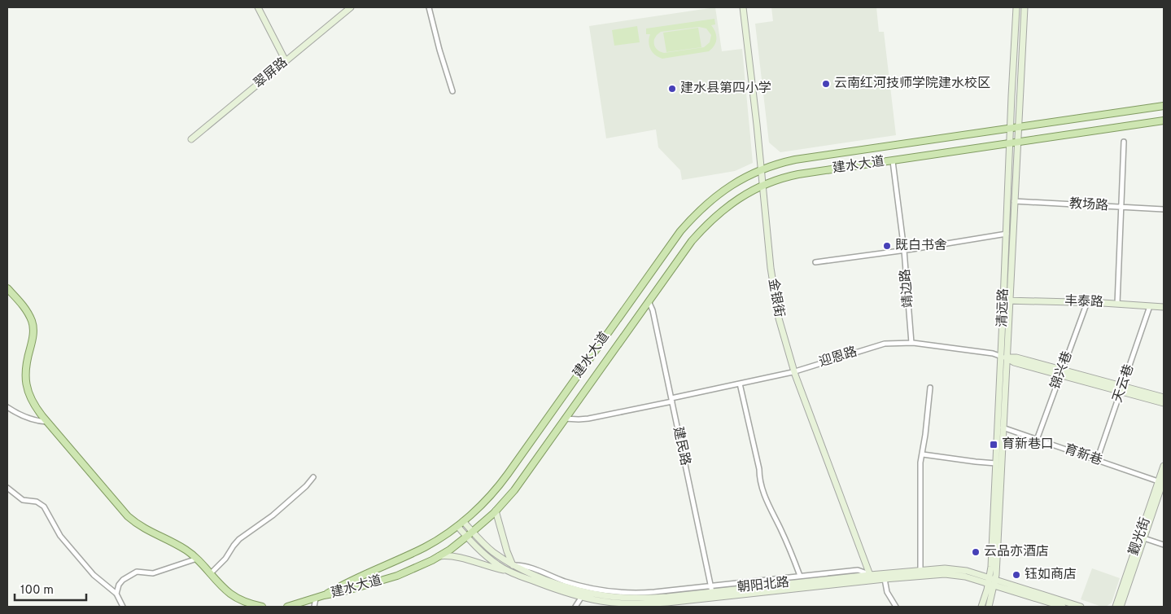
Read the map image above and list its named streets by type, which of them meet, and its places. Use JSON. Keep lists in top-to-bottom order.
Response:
{
  "streets": {
    "main road": [
      "翠屏路",
      "建水大道",
      "金银街",
      "丰泰路",
      "清远路",
      "迎恩路",
      "觐光街",
      "朝阳北路"
    ],
    "street": [
      "教场路",
      "靖边路",
      "锦兴巷",
      "天云巷",
      "建民路",
      "育新巷"
    ]
  },
  "crossings": [
    ["建水大道", "靖边路"],
    ["建水大道", "金银街"],
    ["建水大道", "清远路"],
    ["建水大道", "迎恩路"],
    ["建水大道", "建民路"],
    ["建水大道", "朝阳北路"],
    ["教场路", "清远路"],
    ["靖边路", "迎恩路"],
    ["金银街", "迎恩路"],
    ["金银街", "朝阳北路"],
    ["丰泰路", "清远路"],
    ["丰泰路", "锦兴巷"],
    ["丰泰路", "天云巷"],
    ["清远路", "迎恩路"],
    ["清远路", "育新巷"],
    ["清远路", "朝阳北路"],
    ["迎恩路", "锦兴巷"],
    ["迎恩路", "天云巷"],
    ["迎恩路", "建民路"],
    ["锦兴巷", "育新巷"],
    ["天云巷", "育新巷"],
    ["建民路", "朝阳北路"],
    ["育新巷", "觐光街"]
  ],
  "places": {
    "other": [
      "云南红河技师学院建水校区",
      "建水县第四小学",
      "既白书舍",
      "云品亦酒店",
      "钰如商店"
    ],
    "transit": ["育新巷口"]
  },
  "scale_bar": "100 m"
}
